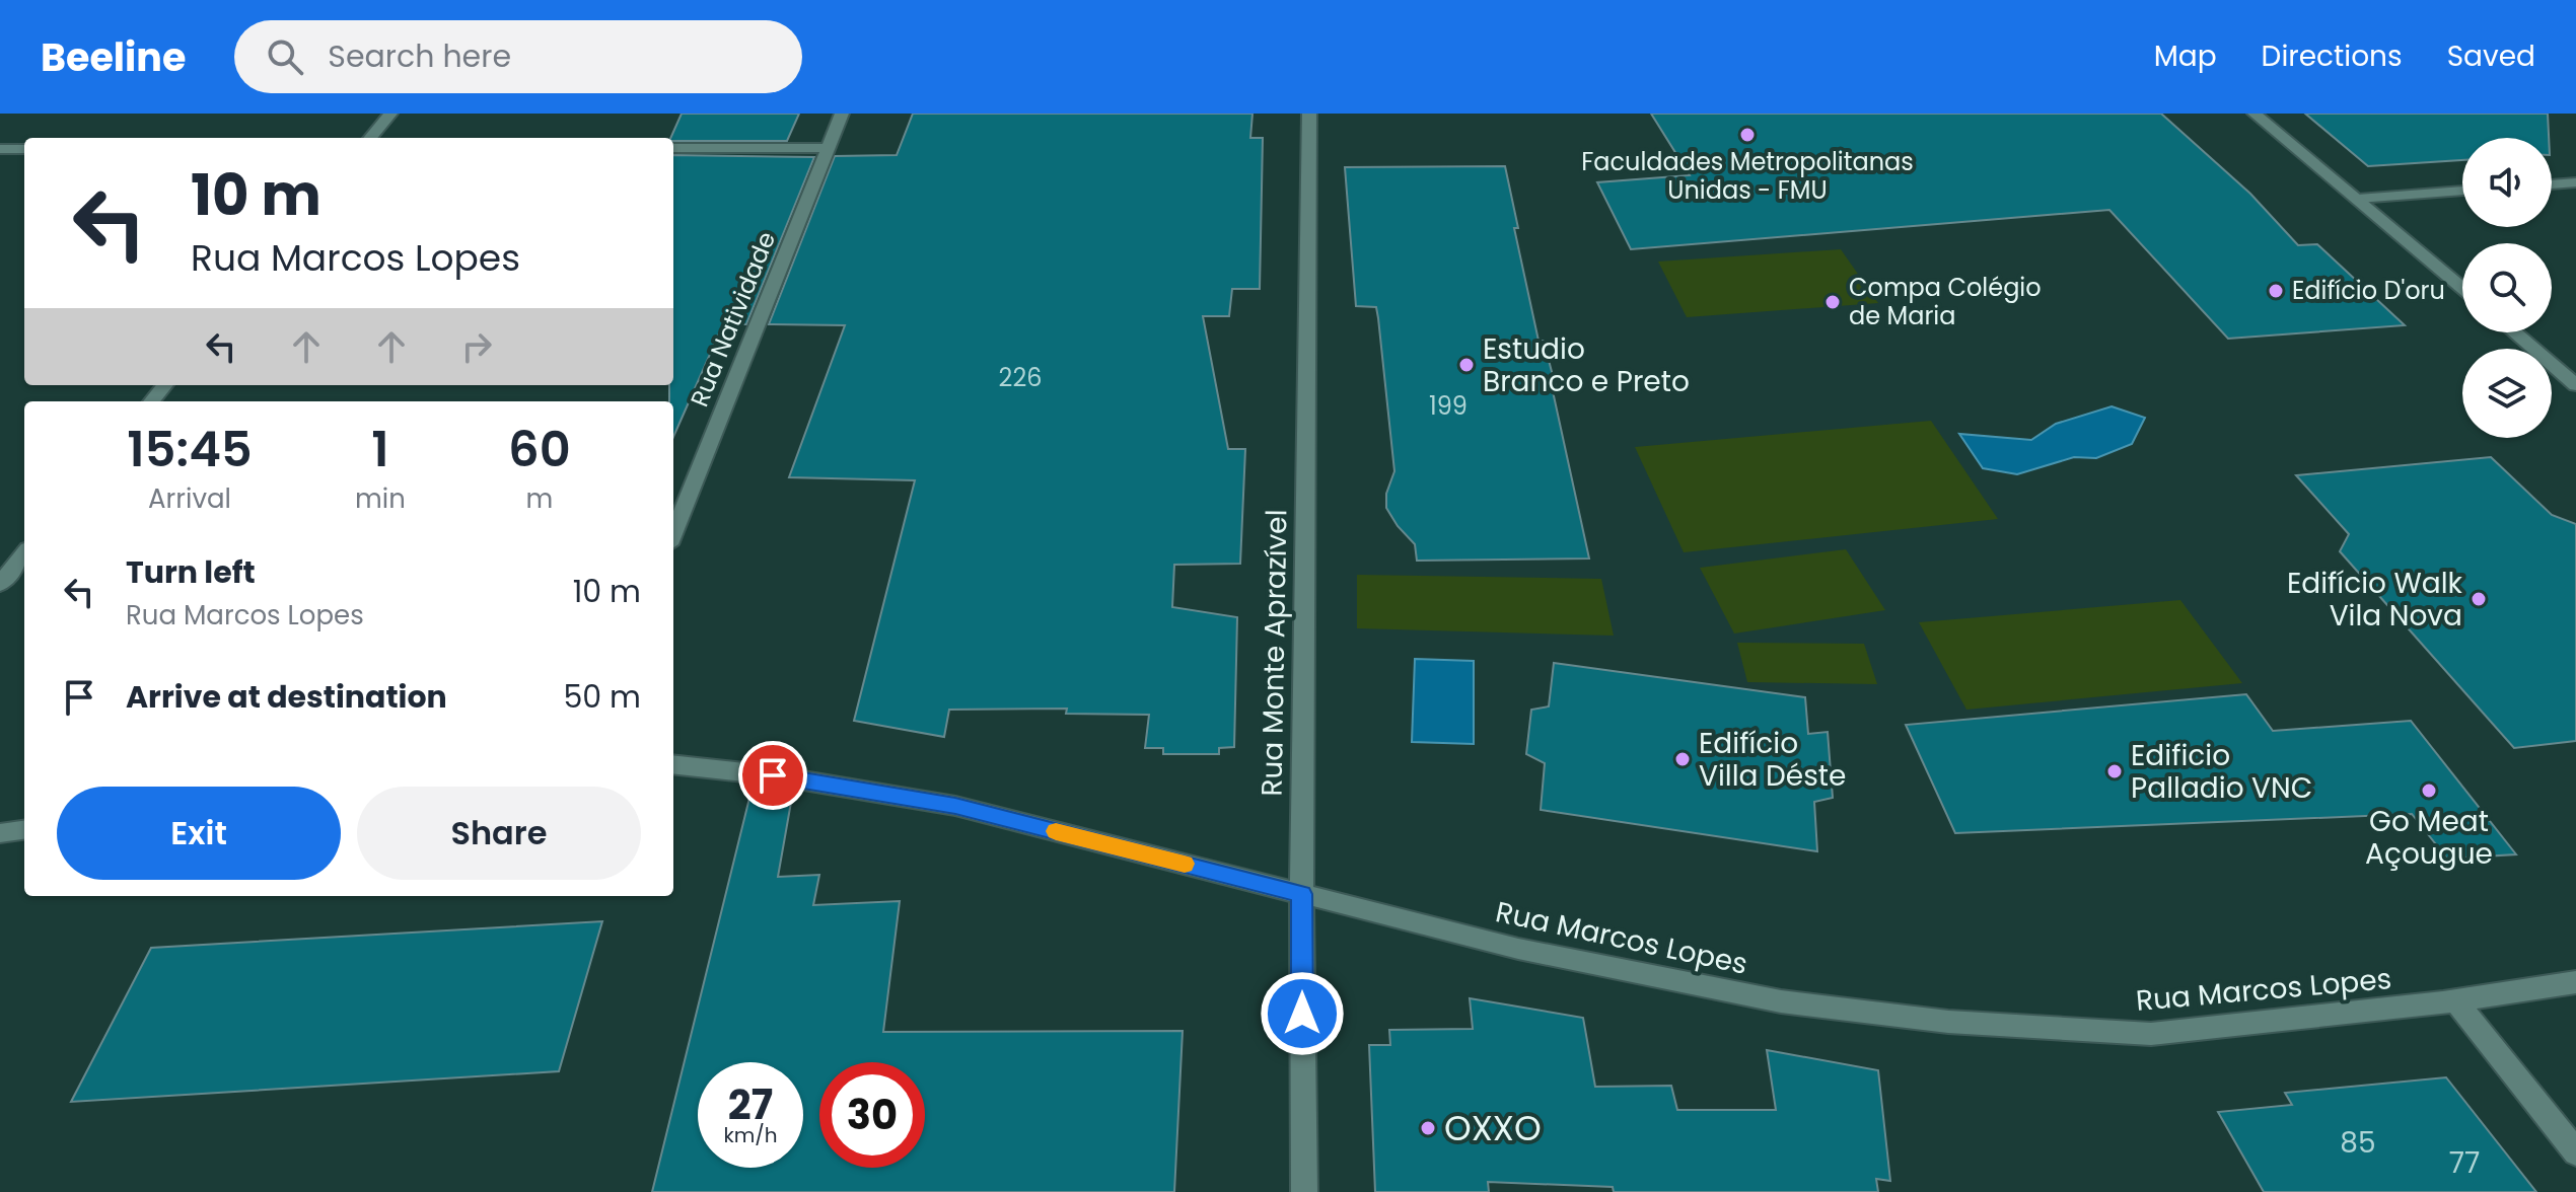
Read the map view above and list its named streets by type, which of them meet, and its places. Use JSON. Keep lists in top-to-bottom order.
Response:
{
  "streets": {
    "street": ["Rua Natividade", "Rua Monte Aprazível", "Rua Marcos Lopes"]
  },
  "crossings": [
    ["Rua Monte Aprazível", "Rua Marcos Lopes"]
  ],
  "places": [
    "Faculdades Metropolitanas Unidas - FMU",
    "Edifício D'oru",
    "Compa Colégio de Maria",
    "Estudio Branco e Preto",
    "Edifício Walk Vila Nova",
    "Edifício Villa Déste",
    "Edificio Palladio VNC",
    "Go Meat Açougue",
    "OXXO"
  ],
  "house_numbers": [
    "226",
    "199",
    "85",
    "77"
  ],
  "page": {
    "header": "Beeline",
    "search": "Search here",
    "nav": ["Map", "Directions", "Saved"],
    "turn": ["10 m", "Rua Marcos Lopes"],
    "eta": [
      "15:45",
      "Arrival",
      "1",
      "min",
      "60",
      "m"
    ],
    "list": [
      {
        "name": "Turn left",
        "note": "Rua Marcos Lopes",
        "value": "10 m"
      },
      {
        "name": "Arrive at destination",
        "value": "50 m"
      }
    ],
    "buttons": ["Exit", "Share"],
    "speed": "27 km/h",
    "limit": "30"
  }
}
